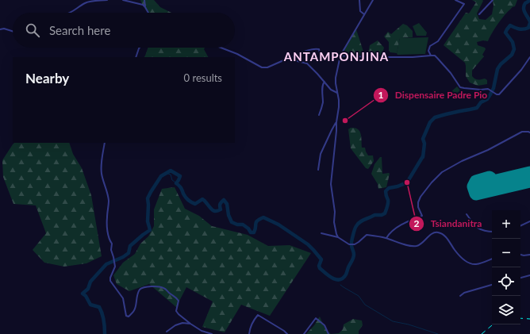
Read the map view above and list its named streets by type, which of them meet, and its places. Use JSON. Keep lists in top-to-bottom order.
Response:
{
  "districts": ["ANTAMPONJINA"],
  "places": ["Dispensaire Padre Pio", "Tsiandanitra"],
  "page": {
    "search": "Search here",
    "heading": ["Nearby", "0 results"],
    "map_buttons": ["+", "−"]
  }
}
